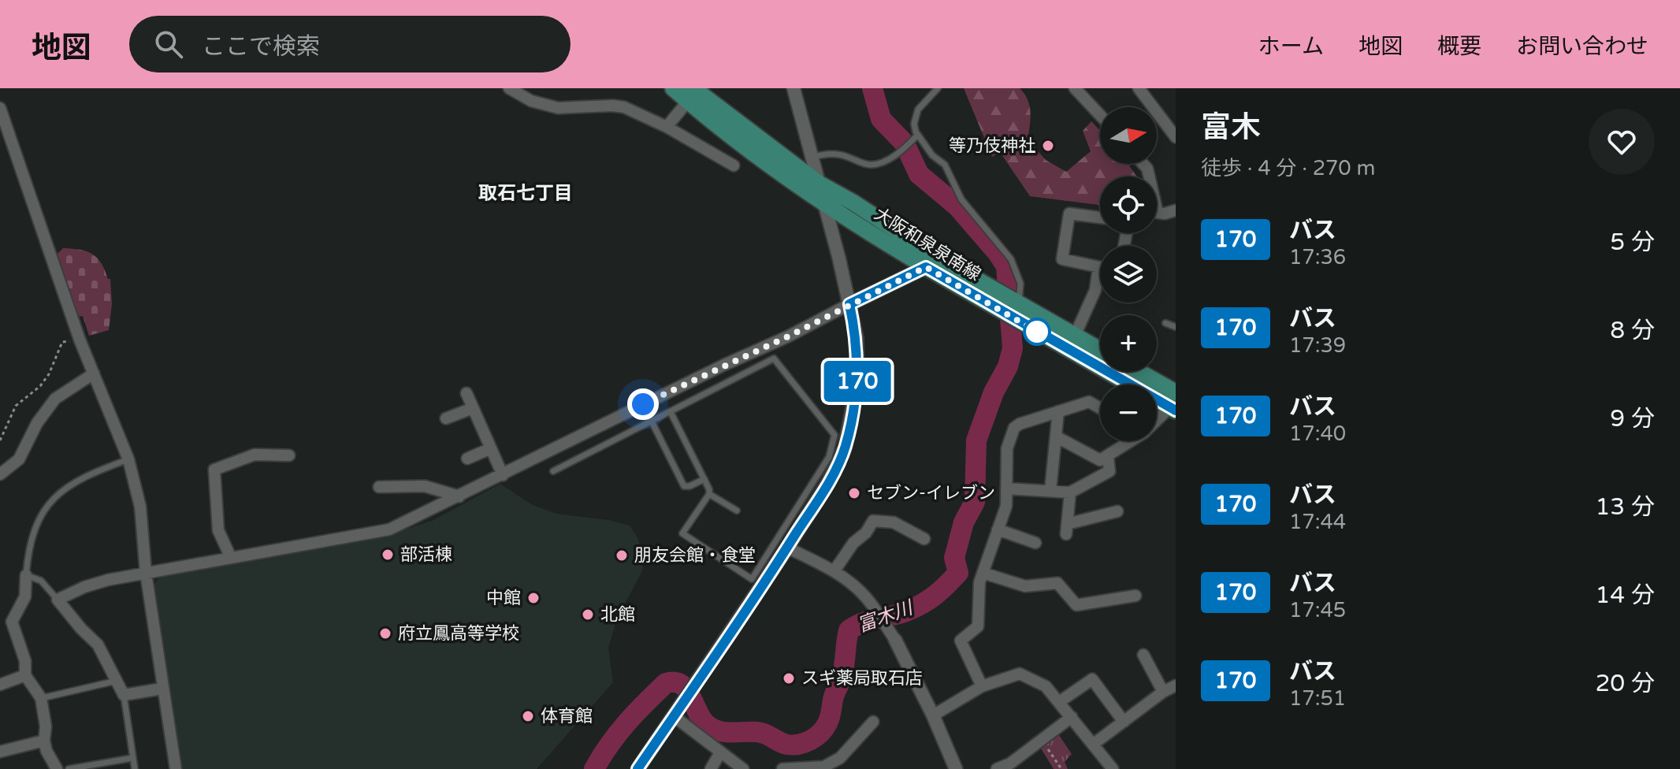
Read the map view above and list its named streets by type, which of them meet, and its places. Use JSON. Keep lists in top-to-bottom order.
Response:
{
  "streets": {
    "main road": ["大阪和泉泉南線"]
  },
  "districts": ["取石七丁目"],
  "water": ["富木川"],
  "places": [
    "等乃伎神社",
    "セブン-イレブン",
    "部活棟",
    "朋友会館・食堂",
    "中館",
    "北館",
    "府立鳳高等学校",
    "スギ薬局取石店",
    "体育館"
  ],
  "lines": ["bus line 170"],
  "north": "right",
  "page": {
    "header": "地図",
    "search": "ここで検索",
    "nav": [
      "ホーム",
      "地図",
      "概要",
      "お問い合わせ"
    ],
    "on_map": "170",
    "heading": ["富木", "徒歩 · 4 分 · 270 m"],
    "map_buttons": ["+", "−"],
    "list": [
      {
        "mark": "170",
        "name": "バス",
        "note": "17:36",
        "value": "5 分"
      },
      {
        "mark": "170",
        "name": "バス",
        "note": "17:39",
        "value": "8 分"
      },
      {
        "mark": "170",
        "name": "バス",
        "note": "17:40",
        "value": "9 分"
      },
      {
        "mark": "170",
        "name": "バス",
        "note": "17:44",
        "value": "13 分"
      },
      {
        "mark": "170",
        "name": "バス",
        "note": "17:45",
        "value": "14 分"
      },
      {
        "mark": "170",
        "name": "バス",
        "note": "17:51",
        "value": "20 分"
      }
    ]
  }
}
